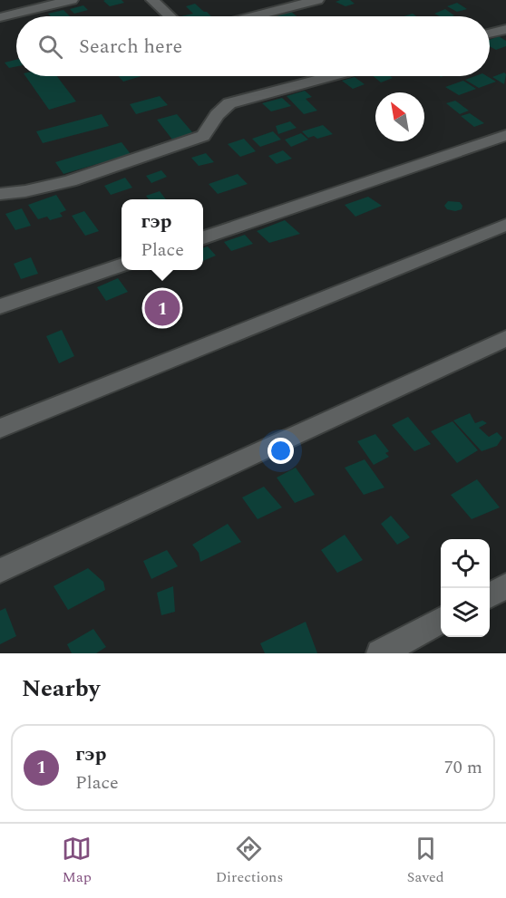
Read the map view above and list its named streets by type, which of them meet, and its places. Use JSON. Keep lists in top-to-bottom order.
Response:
{
  "north": "top left",
  "page": {
    "search": "Search here",
    "popup": ["гэр", "Place"],
    "pins": "1",
    "heading": "Nearby",
    "list": [
      {
        "mark": "1",
        "name": "гэр",
        "note": "Place",
        "value": "70 m"
      }
    ],
    "nav": ["Map", "Directions", "Saved"]
  }
}
